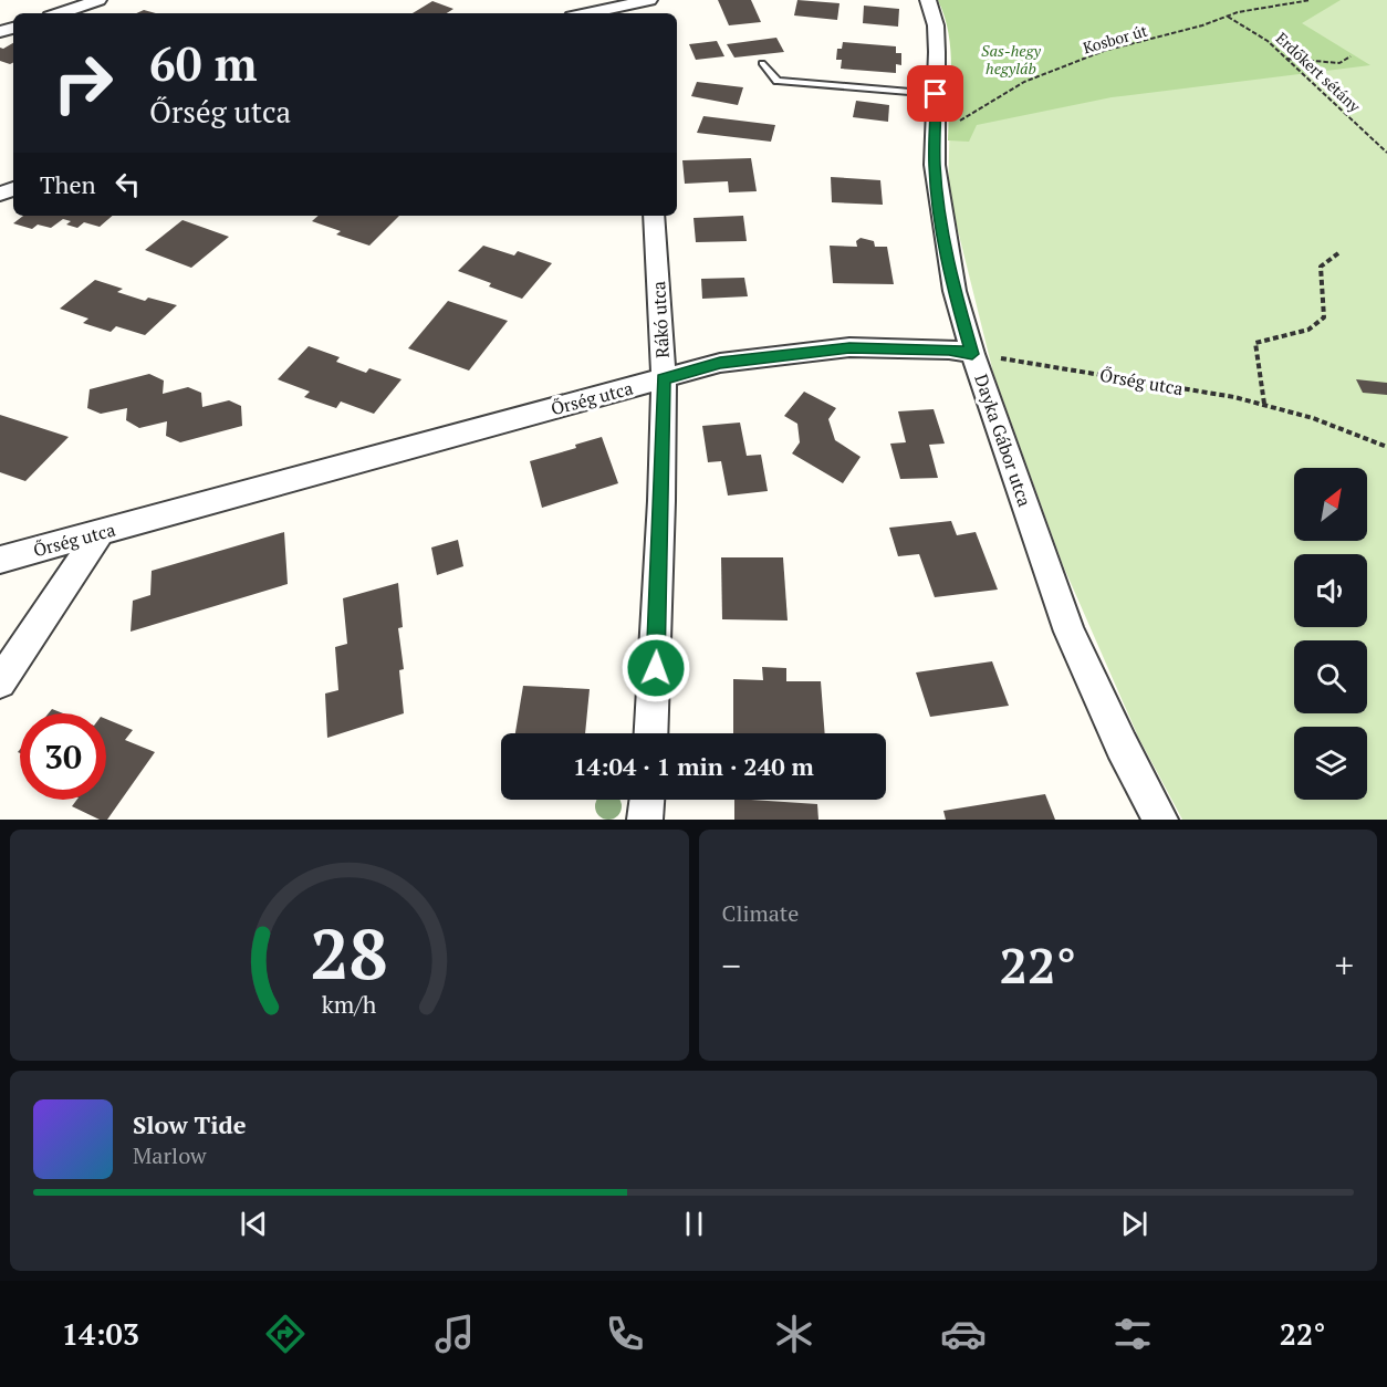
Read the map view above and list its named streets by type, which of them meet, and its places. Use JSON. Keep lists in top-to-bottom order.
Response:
{
  "streets": {
    "street": ["Rákó utca", "Őrség utca", "Dayka Gábor utca"],
    "path": ["Kosbor út", "Erdőkert sétány"]
  },
  "crossings": [
    ["Kosbor út", "Erdőkert sétány"],
    ["Kosbor út", "Dayka Gábor utca"],
    ["Rákó utca", "Őrség utca"],
    ["Őrség utca", "Dayka Gábor utca"]
  ],
  "parks": ["Sas-hegy hegyláb"],
  "north": "top right",
  "page": {
    "turn": ["60 m", "Őrség utca"],
    "then": "Then",
    "limit": "30",
    "trip": "14:04 · 1 min · 240 m",
    "tile": "Climate",
    "heat": ["−", "22°", "+"],
    "song": ["Slow Tide", "Marlow"],
    "tabs": ["14:03", "22°"],
    "gauge": ["28", "km/h"]
  }
}
